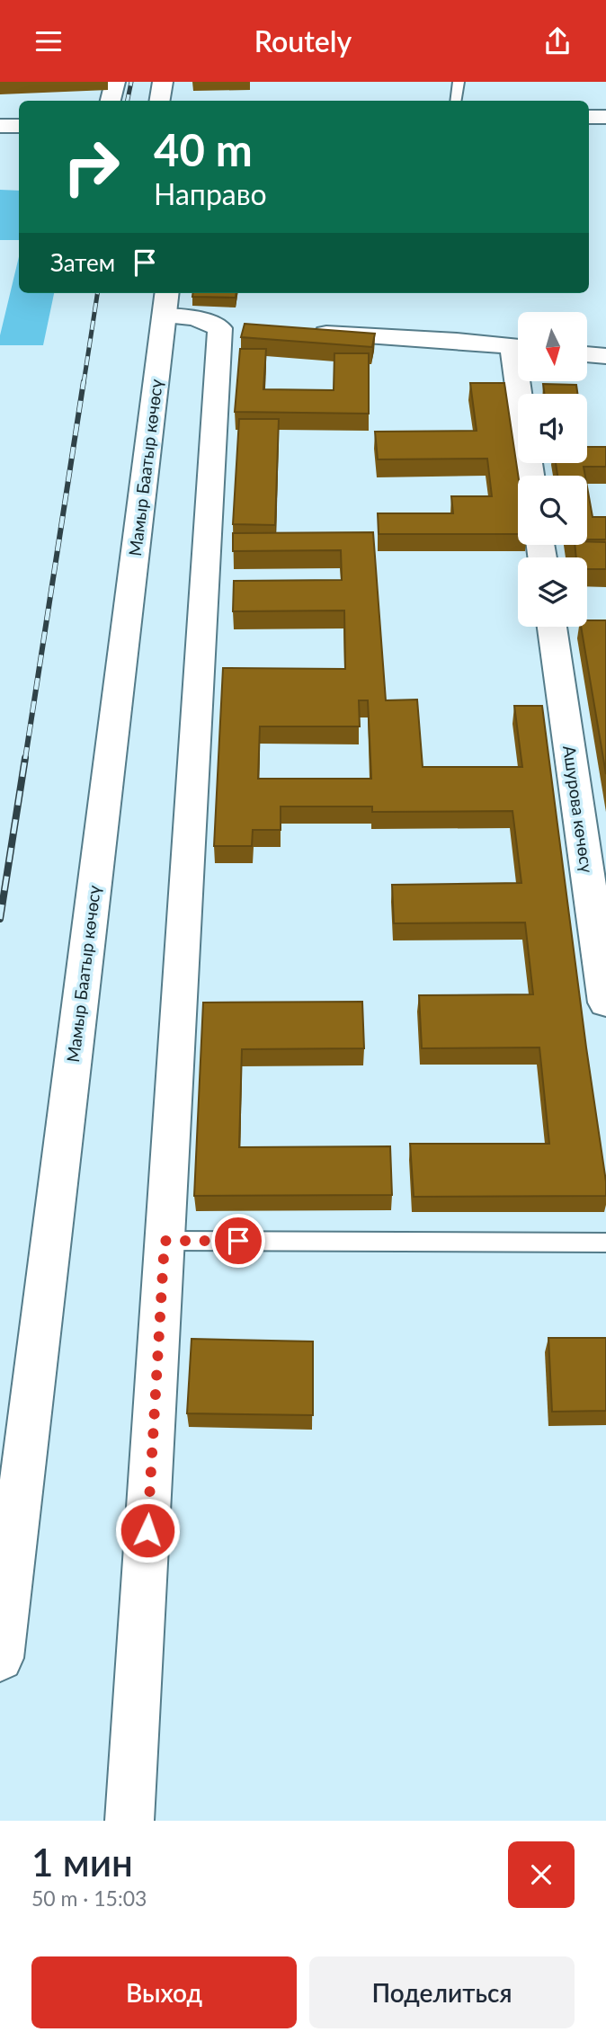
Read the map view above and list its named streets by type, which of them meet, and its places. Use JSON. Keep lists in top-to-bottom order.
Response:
{
  "streets": {
    "main road": ["Мамыр Баатыр көчөсү", "Ашурова көчөсү"]
  },
  "north": "bottom",
  "page": {
    "header": "Routely",
    "turn": ["40 m", "Направо"],
    "then": "Затем",
    "heading": ["1 мин", "50 m · 15:03"],
    "buttons": ["Выход", "Поделиться"]
  }
}
